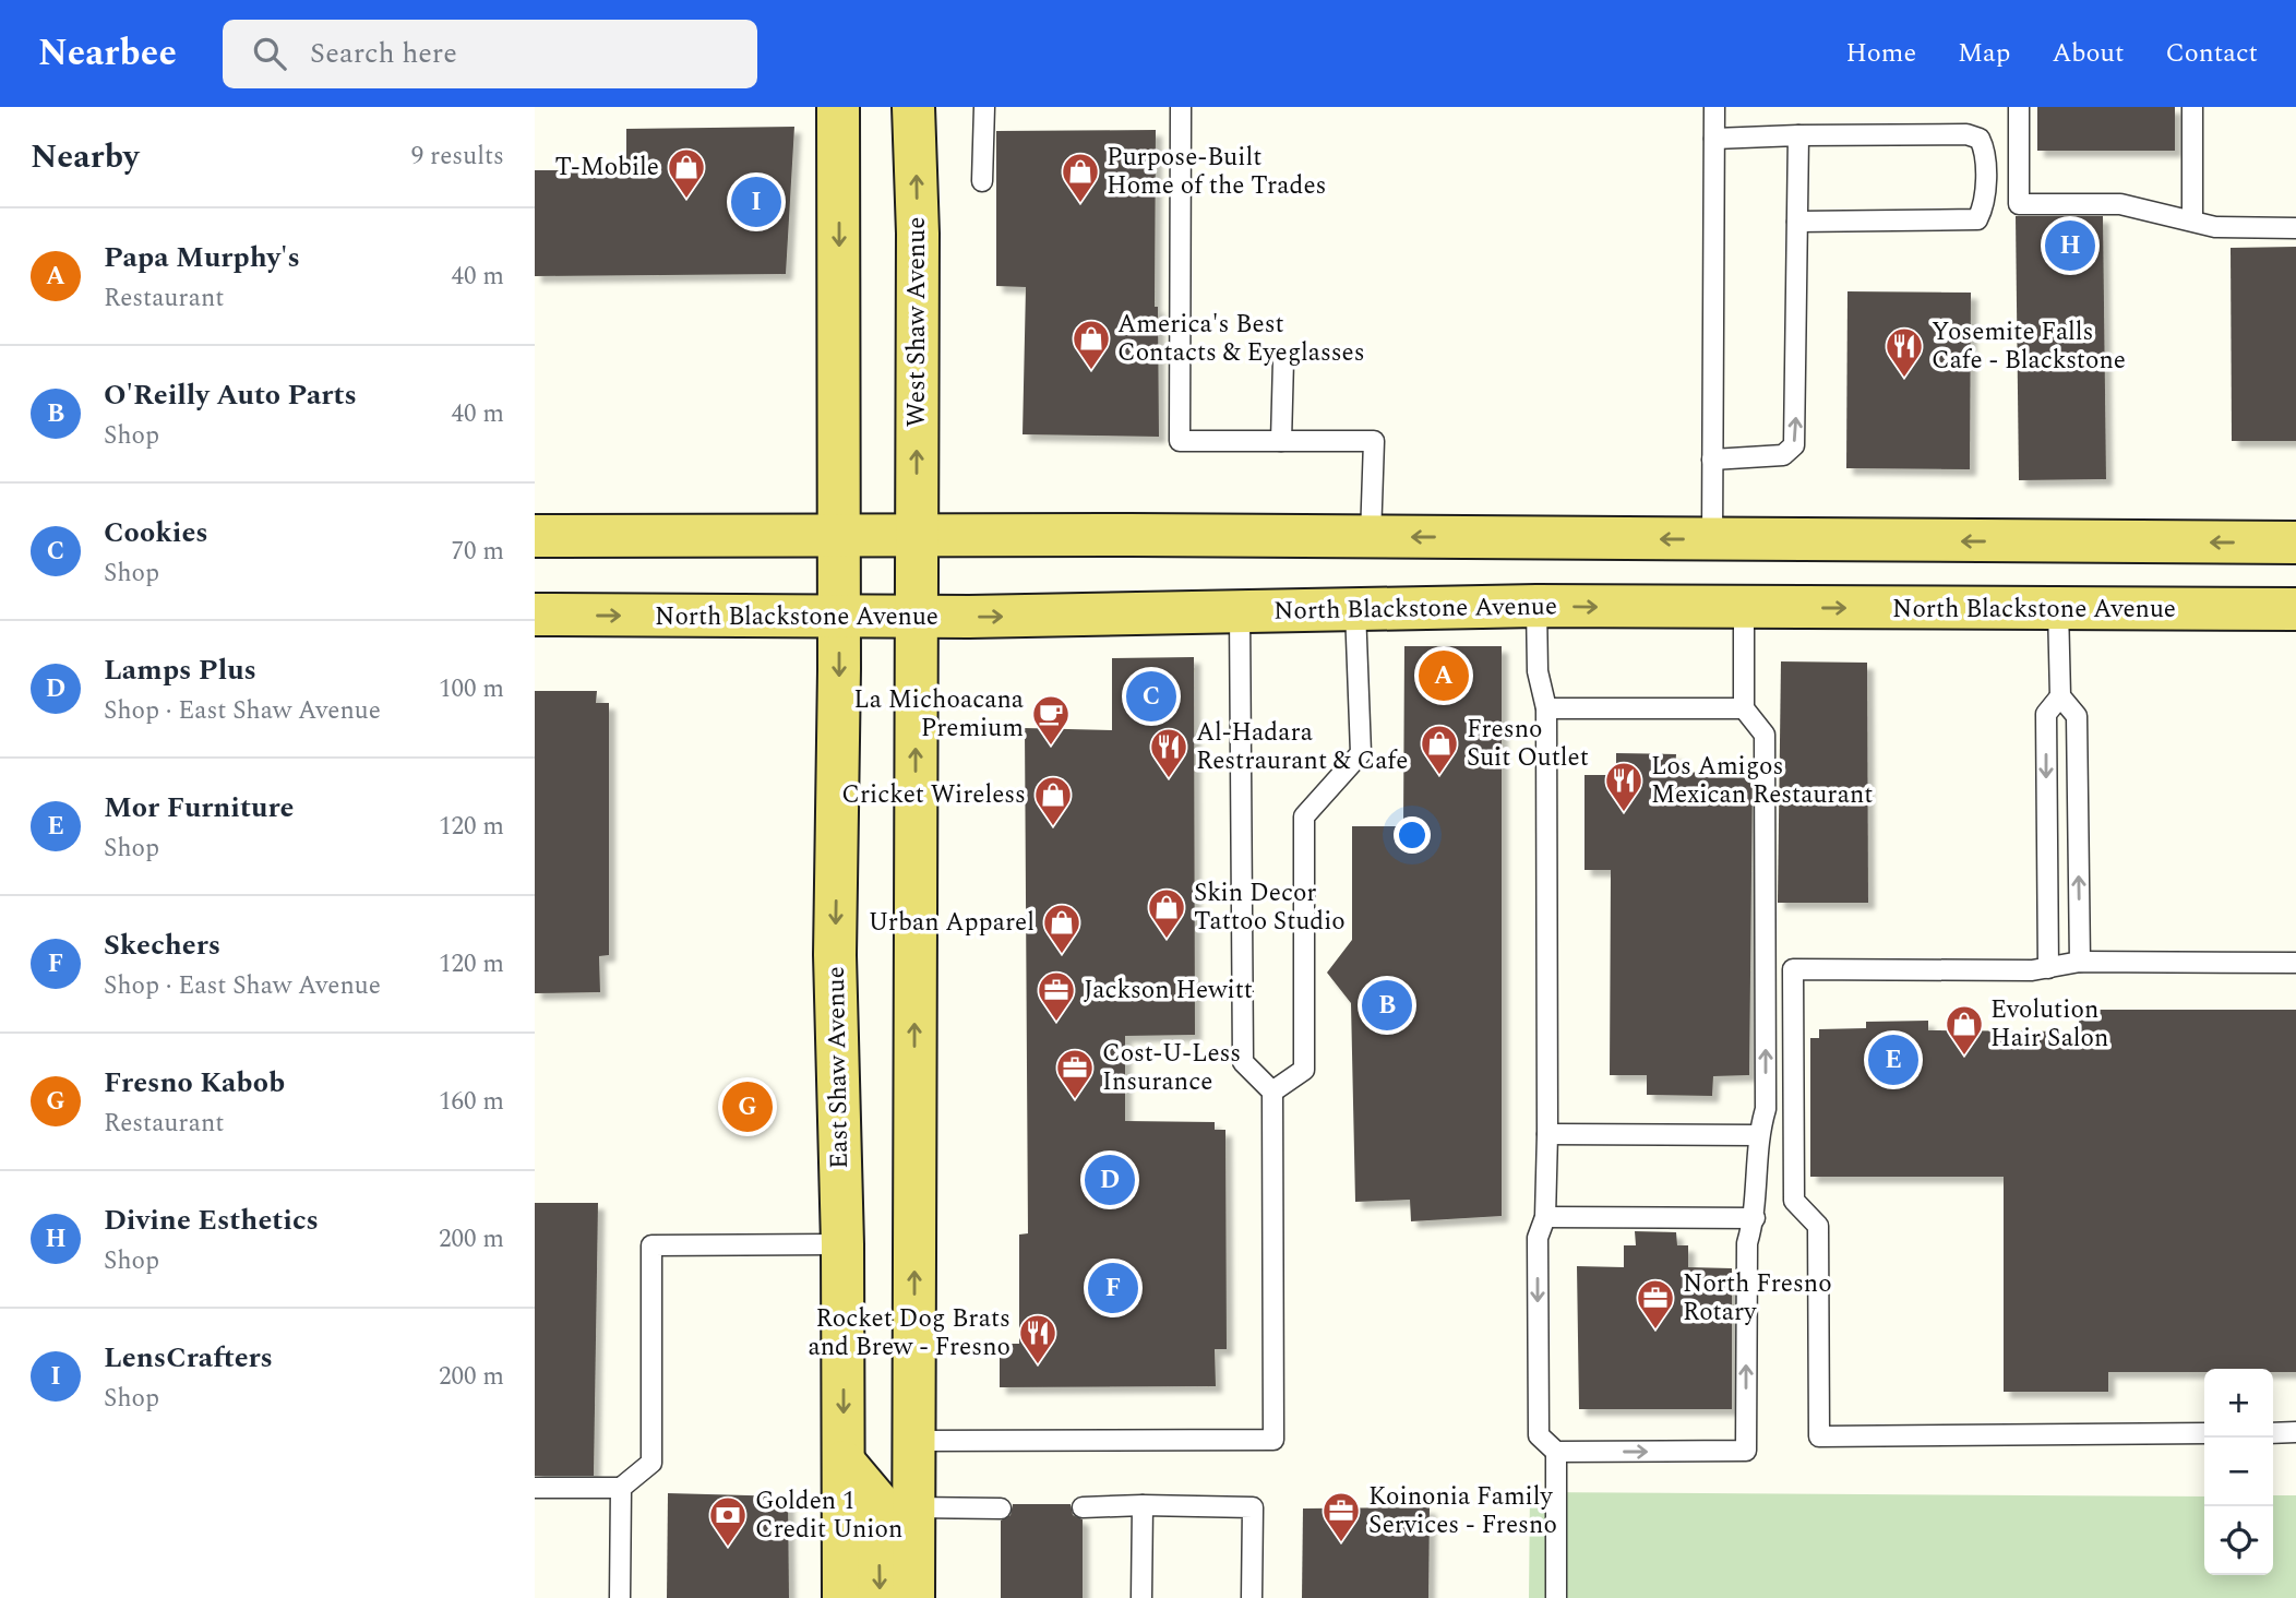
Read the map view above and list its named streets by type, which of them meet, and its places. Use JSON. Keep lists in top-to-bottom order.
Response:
{
  "streets": {
    "main road": ["West Shaw Avenue", "North Blackstone Avenue", "East Shaw Avenue"]
  },
  "crossings": [
    ["North Blackstone Avenue", "East Shaw Avenue"]
  ],
  "places": {
    "shop": [
      "T-Mobile",
      "Purpose-Built Home of the Trades",
      "America's Best Contacts & Eyeglasses",
      "Fresno Suit Outlet",
      "Cricket Wireless",
      "Skin Decor Tattoo Studio",
      "Urban Apparel",
      "Evolution Hair Salon"
    ],
    "restaurant": [
      "Yosemite Falls Cafe - Blackstone",
      "Al-Hadara Restraurant & Cafe",
      "Los Amigos Mexican Restaurant",
      "Rocket Dog Brats and Brew - Fresno"
    ],
    "cafe": ["La Michoacana Premium"],
    "office": [
      "Jackson Hewitt",
      "Cost-U-Less Insurance",
      "North Fresno Rotary",
      "Koinonia Family Services - Fresno"
    ],
    "bank": ["Golden 1 Credit Union"]
  },
  "page": {
    "header": "Nearbee",
    "search": "Search here",
    "nav": [
      "Home",
      "Map",
      "About",
      "Contact"
    ],
    "heading": ["Nearby", "9 results"],
    "pins": [
      "I",
      "H",
      "A",
      "C",
      "B",
      "E",
      "G",
      "D",
      "F"
    ],
    "list": [
      {
        "mark": "A",
        "name": "Papa Murphy's",
        "note": "Restaurant",
        "value": "40 m"
      },
      {
        "mark": "B",
        "name": "O'Reilly Auto Parts",
        "note": "Shop",
        "value": "40 m"
      },
      {
        "mark": "C",
        "name": "Cookies",
        "note": "Shop",
        "value": "70 m"
      },
      {
        "mark": "D",
        "name": "Lamps Plus",
        "note": "Shop · East Shaw Avenue",
        "value": "100 m"
      },
      {
        "mark": "E",
        "name": "Mor Furniture",
        "note": "Shop",
        "value": "120 m"
      },
      {
        "mark": "F",
        "name": "Skechers",
        "note": "Shop · East Shaw Avenue",
        "value": "120 m"
      },
      {
        "mark": "G",
        "name": "Fresno Kabob",
        "note": "Restaurant",
        "value": "160 m"
      },
      {
        "mark": "H",
        "name": "Divine Esthetics",
        "note": "Shop",
        "value": "200 m"
      },
      {
        "mark": "I",
        "name": "LensCrafters",
        "note": "Shop",
        "value": "200 m"
      }
    ],
    "map_buttons": ["+", "−"]
  }
}
